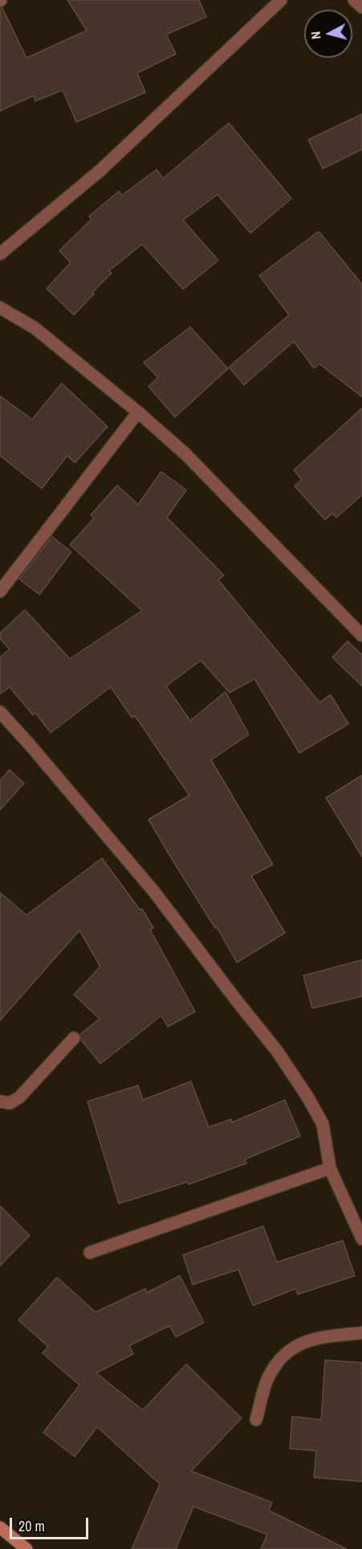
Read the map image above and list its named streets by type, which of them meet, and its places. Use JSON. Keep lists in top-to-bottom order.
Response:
{
  "scale_bar": "20 m",
  "north": "left"
}
